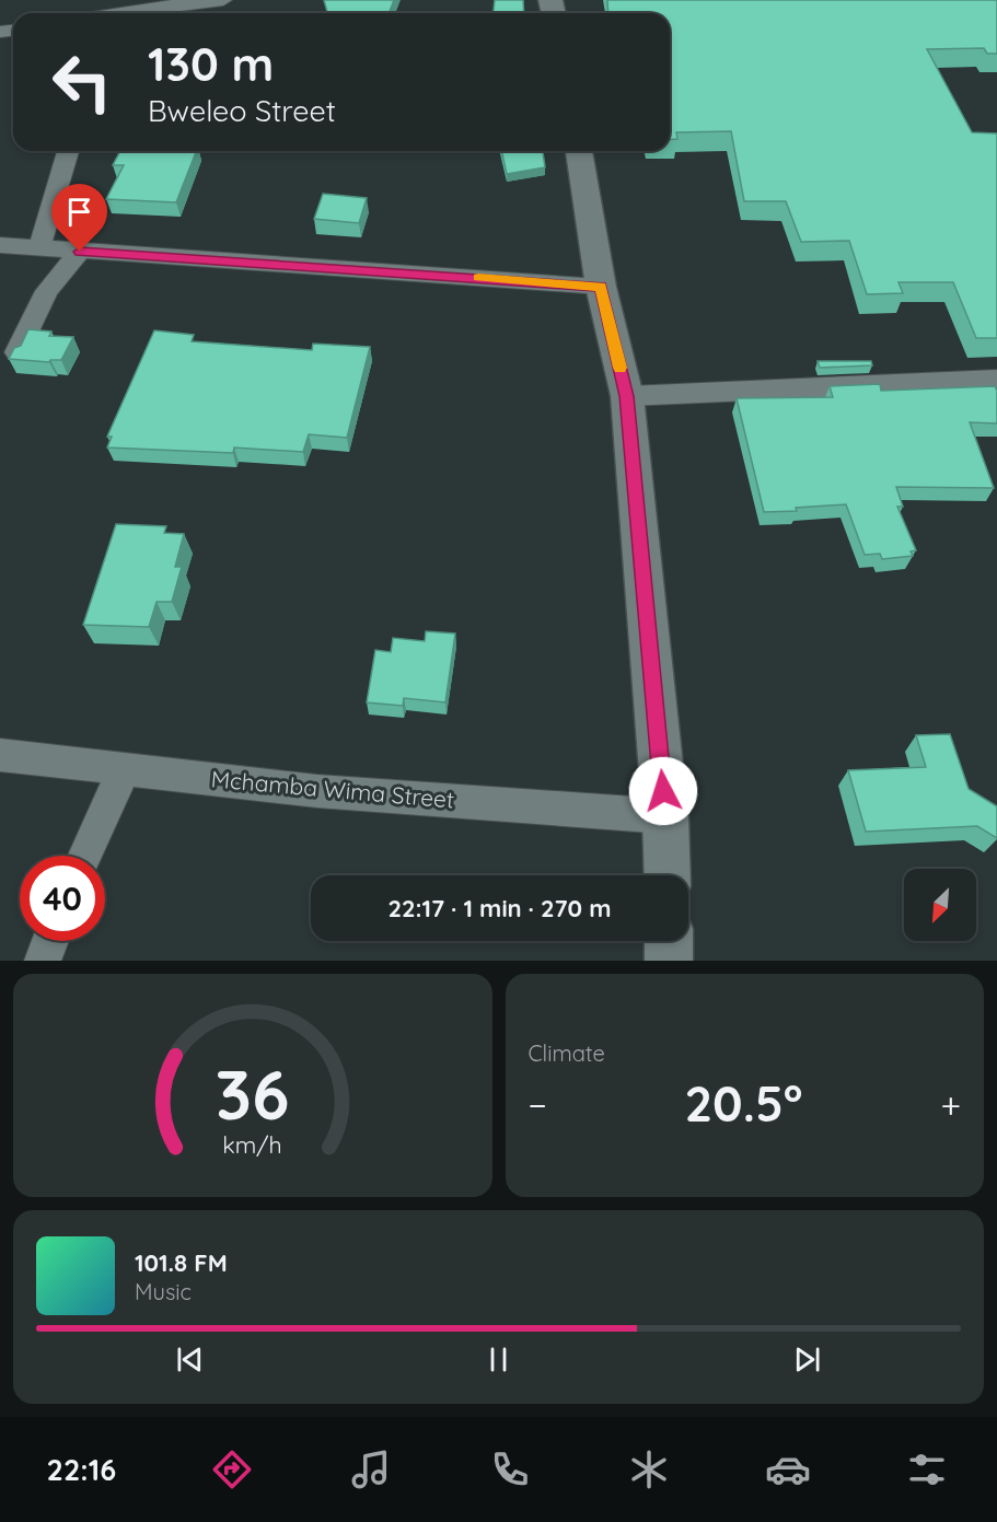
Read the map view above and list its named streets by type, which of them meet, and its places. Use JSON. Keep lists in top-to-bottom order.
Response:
{
  "streets": {
    "street": ["Mchamba Wima Street"]
  },
  "north": "bottom left",
  "page": {
    "turn": ["130 m", "Bweleo Street"],
    "limit": "40",
    "trip": "22:17 · 1 min · 270 m",
    "tile": "Climate",
    "heat": ["−", "20.5°", "+"],
    "song": ["101.8 FM", "Music"],
    "tabs": "22:16",
    "gauge": ["36", "km/h"]
  }
}
